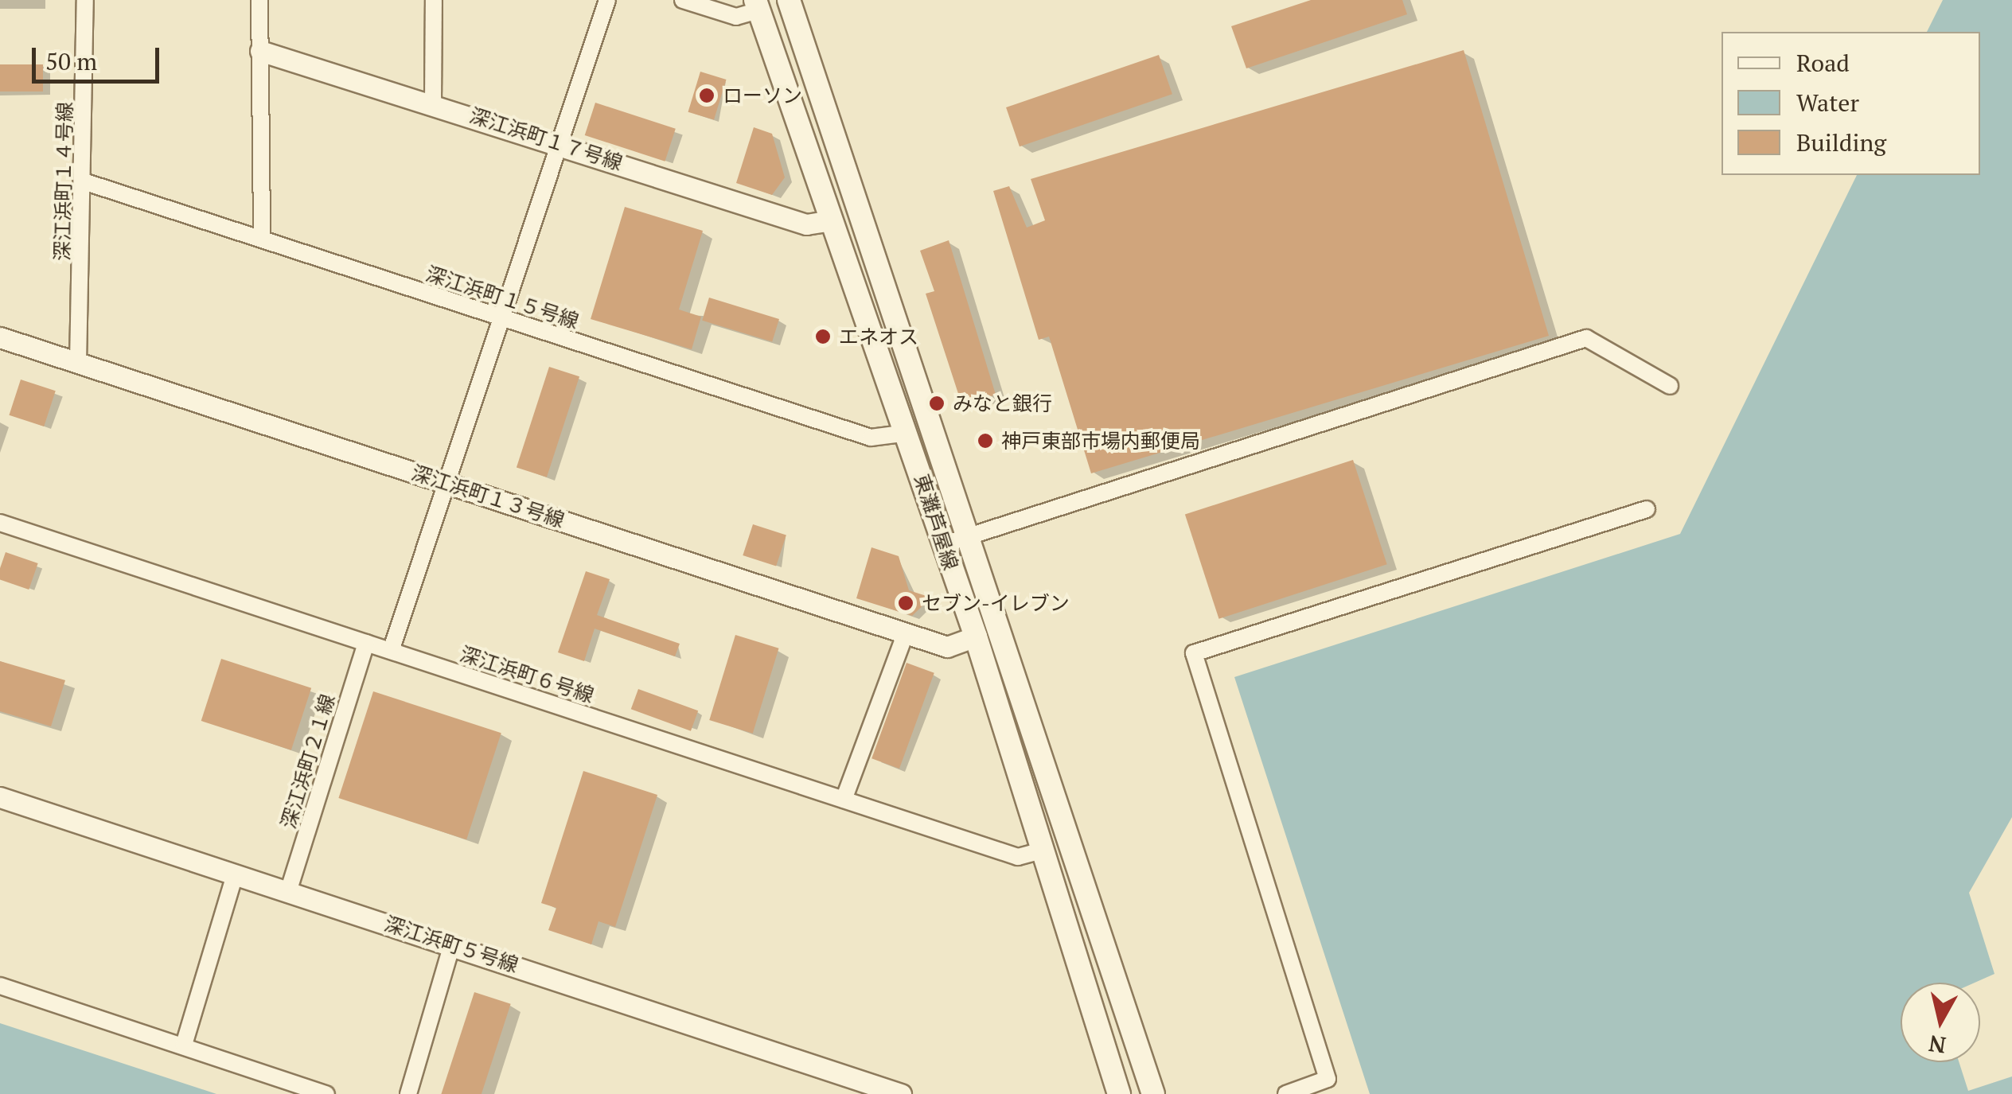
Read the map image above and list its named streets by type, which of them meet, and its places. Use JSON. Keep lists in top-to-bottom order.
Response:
{
  "streets": {
    "main road": ["東灘芦屋線"],
    "street": [
      "深江浜町１７号線",
      "深江浜町１４号線",
      "深江浜町１５号線",
      "深江浜町１３号線",
      "深江浜町６号線",
      "深江浜町２１線",
      "深江浜町５号線"
    ]
  },
  "crossings": [
    ["深江浜町１７号線", "東灘芦屋線"],
    ["深江浜町１４号線", "深江浜町１５号線"],
    ["深江浜町１４号線", "深江浜町１３号線"],
    ["深江浜町１５号線", "東灘芦屋線"],
    ["深江浜町１３号線", "東灘芦屋線"],
    ["東灘芦屋線", "深江浜町６号線"],
    ["深江浜町６号線", "深江浜町２１線"],
    ["深江浜町２１線", "深江浜町５号線"]
  ],
  "places": [
    "ローソン",
    "エネオス",
    "みなと銀行",
    "神戸東部市場内郵便局",
    "セブン-イレブン"
  ],
  "legend": ["Road", "Water", "Building"],
  "scale_bar": "50 m",
  "north": "bottom"
}
